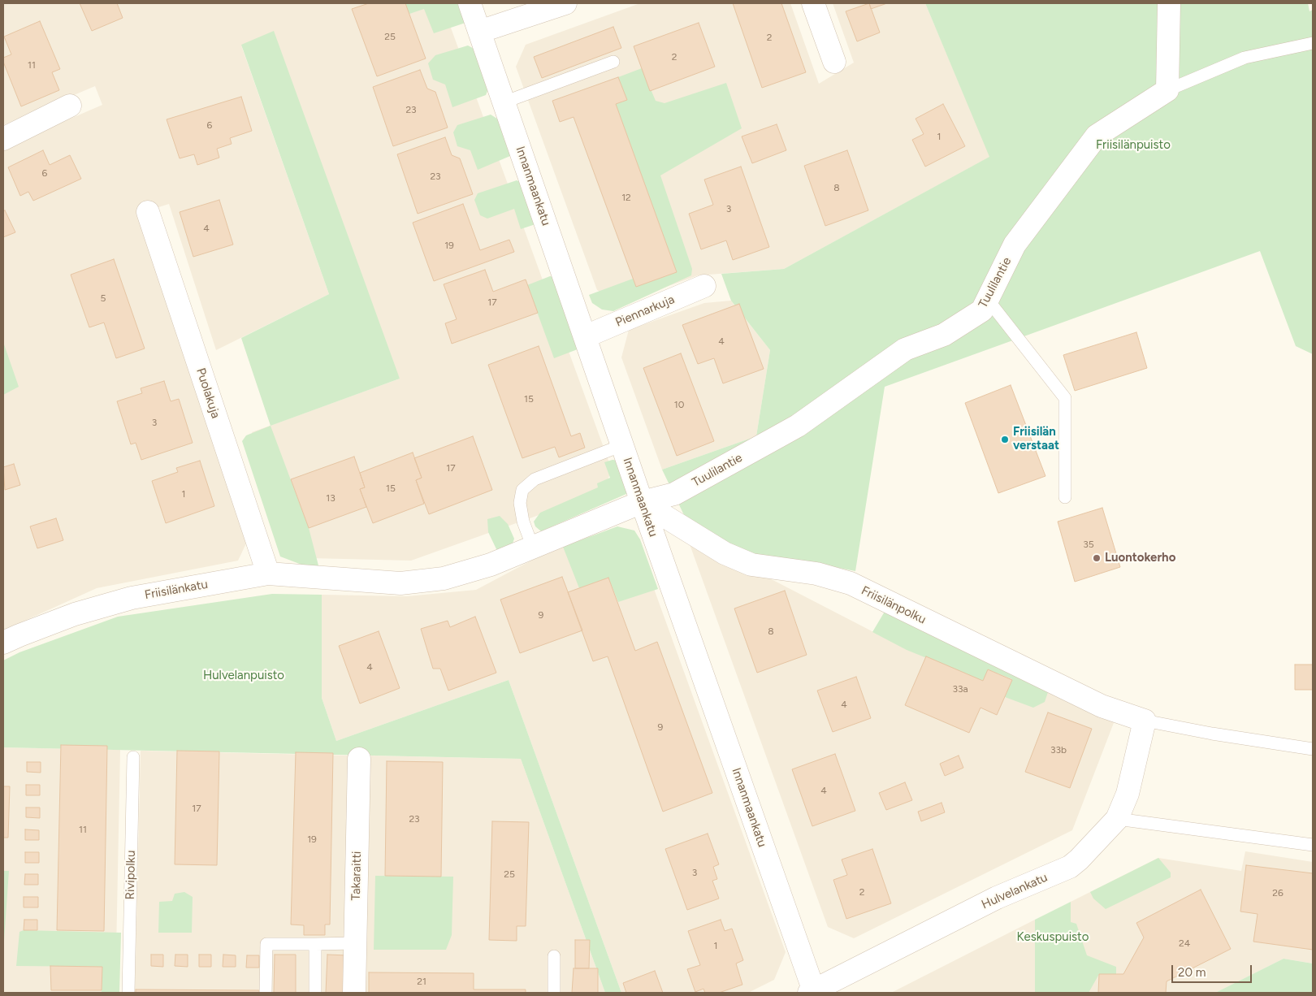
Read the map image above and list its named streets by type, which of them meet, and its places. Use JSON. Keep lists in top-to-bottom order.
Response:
{
  "streets": {
    "street": [
      "Innanmaankatu",
      "Tuulilantie",
      "Piennarkuja",
      "Puolakuja",
      "Friisilänkatu",
      "Friisilänpolku",
      "Takaraitti",
      "Hulvelankatu"
    ],
    "lane": ["Rivipolku"]
  },
  "crossings": [
    ["Innanmaankatu", "Tuulilantie"],
    ["Innanmaankatu", "Piennarkuja"],
    ["Innanmaankatu", "Friisilänpolku"],
    ["Innanmaankatu", "Hulvelankatu"],
    ["Tuulilantie", "Friisilänkatu"],
    ["Tuulilantie", "Friisilänpolku"],
    ["Puolakuja", "Friisilänkatu"],
    ["Friisilänpolku", "Hulvelankatu"]
  ],
  "parks": ["Friisilänpuisto", "Hulvelanpuisto", "Keskuspuisto"],
  "places": ["Friisilän verstaat", "Luontokerho"],
  "house_numbers": [
    "25",
    "2",
    "2",
    "11",
    "23",
    "6",
    "1",
    "6",
    "23",
    "8",
    "12",
    "3",
    "4",
    "19",
    "5",
    "17",
    "4",
    "15",
    "10",
    "3",
    "17",
    "15",
    "1",
    "13",
    "35",
    "9",
    "8",
    "4",
    "33a",
    "4",
    "9",
    "33b",
    "4",
    "17",
    "23",
    "11",
    "19",
    "3",
    "25",
    "2",
    "26",
    "24",
    "1",
    "21"
  ],
  "scale_bar": "20 m"
}
